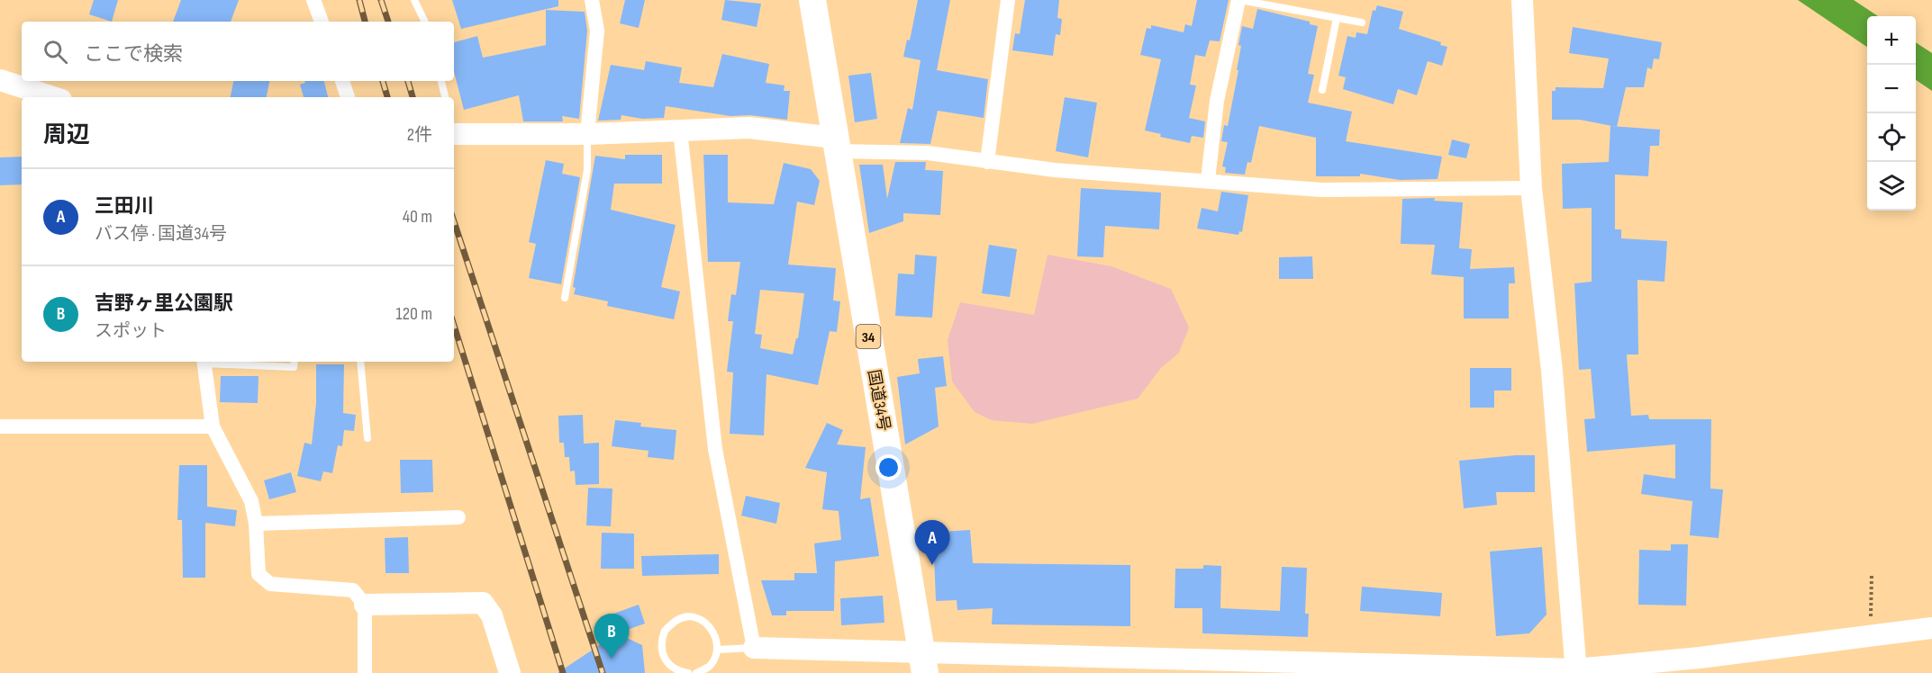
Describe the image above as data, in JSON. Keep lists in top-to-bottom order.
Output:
{
  "streets": {
    "highway": ["34", "国道34号"]
  },
  "page": {
    "map_buttons": ["+", "−"],
    "search": "ここで検索",
    "heading": ["周辺", "2件"],
    "list": [
      {
        "mark": "A",
        "name": "三田川",
        "note": "バス停 · 国道34号",
        "value": "40 m"
      },
      {
        "mark": "B",
        "name": "吉野ヶ里公園駅",
        "note": "スポット",
        "value": "120 m"
      }
    ],
    "pins": ["A", "B"]
  }
}
